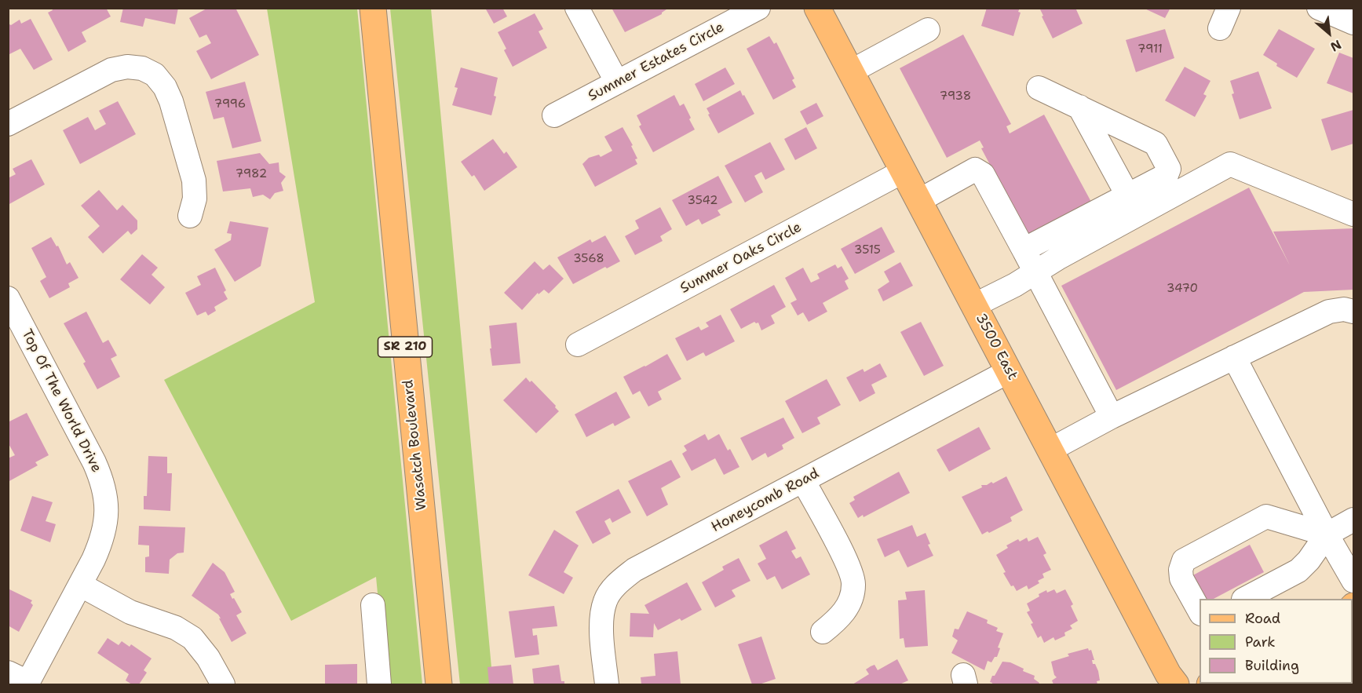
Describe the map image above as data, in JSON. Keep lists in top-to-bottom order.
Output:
{
  "streets": {
    "main road": ["SR 210", "3500 East", "Wasatch Boulevard"],
    "street": [
      "Summer Estates Circle",
      "Summer Oaks Circle",
      "Top Of The World Drive",
      "Honeycomb Road"
    ]
  },
  "crossings": [
    ["Summer Oaks Circle", "3500 East"],
    ["3500 East", "Honeycomb Road"]
  ],
  "house_numbers": [
    "7911",
    "7938",
    "7996",
    "7982",
    "3542",
    "3515",
    "3568",
    "3470"
  ],
  "legend": ["Road", "Park", "Building"],
  "north": "bottom right"
}
